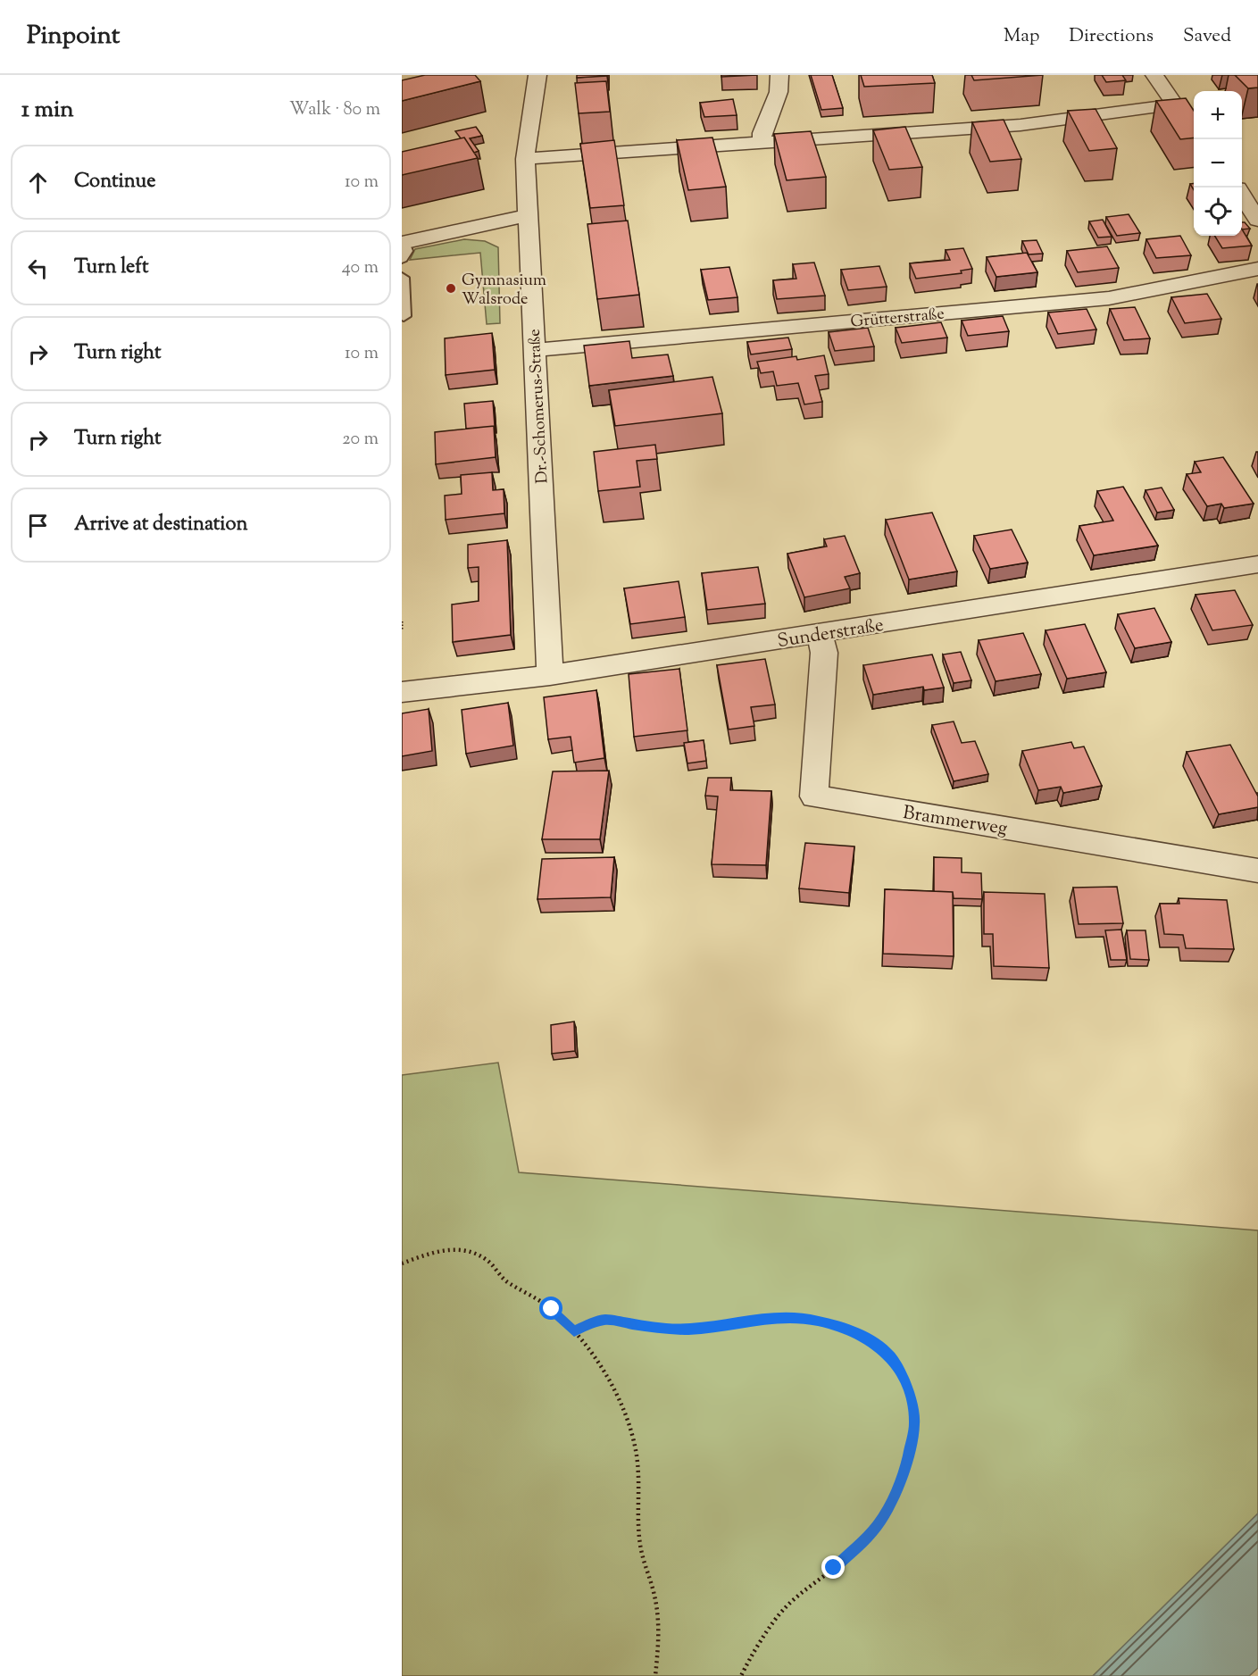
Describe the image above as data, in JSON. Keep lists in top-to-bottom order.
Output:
{
  "streets": {
    "street": [
      "Grütterstraße",
      "Dr.-Schomerus-Straße",
      "Sunderstraße",
      "Brammerweg"
    ]
  },
  "crossings": [
    ["Grütterstraße", "Dr.-Schomerus-Straße"],
    ["Dr.-Schomerus-Straße", "Sunderstraße"],
    ["Sunderstraße", "Brammerweg"]
  ],
  "places": ["Gymnasium Walsrode"],
  "page": {
    "header": "Pinpoint",
    "nav": ["Map", "Directions", "Saved"],
    "heading": ["1 min", "Walk · 80 m"],
    "map_buttons": ["+", "−"],
    "list": [
      ["Continue", "10 m"],
      ["Turn left", "40 m"],
      ["Turn right", "10 m"],
      ["Turn right", "20 m"],
      "Arrive at destination"
    ]
  }
}
